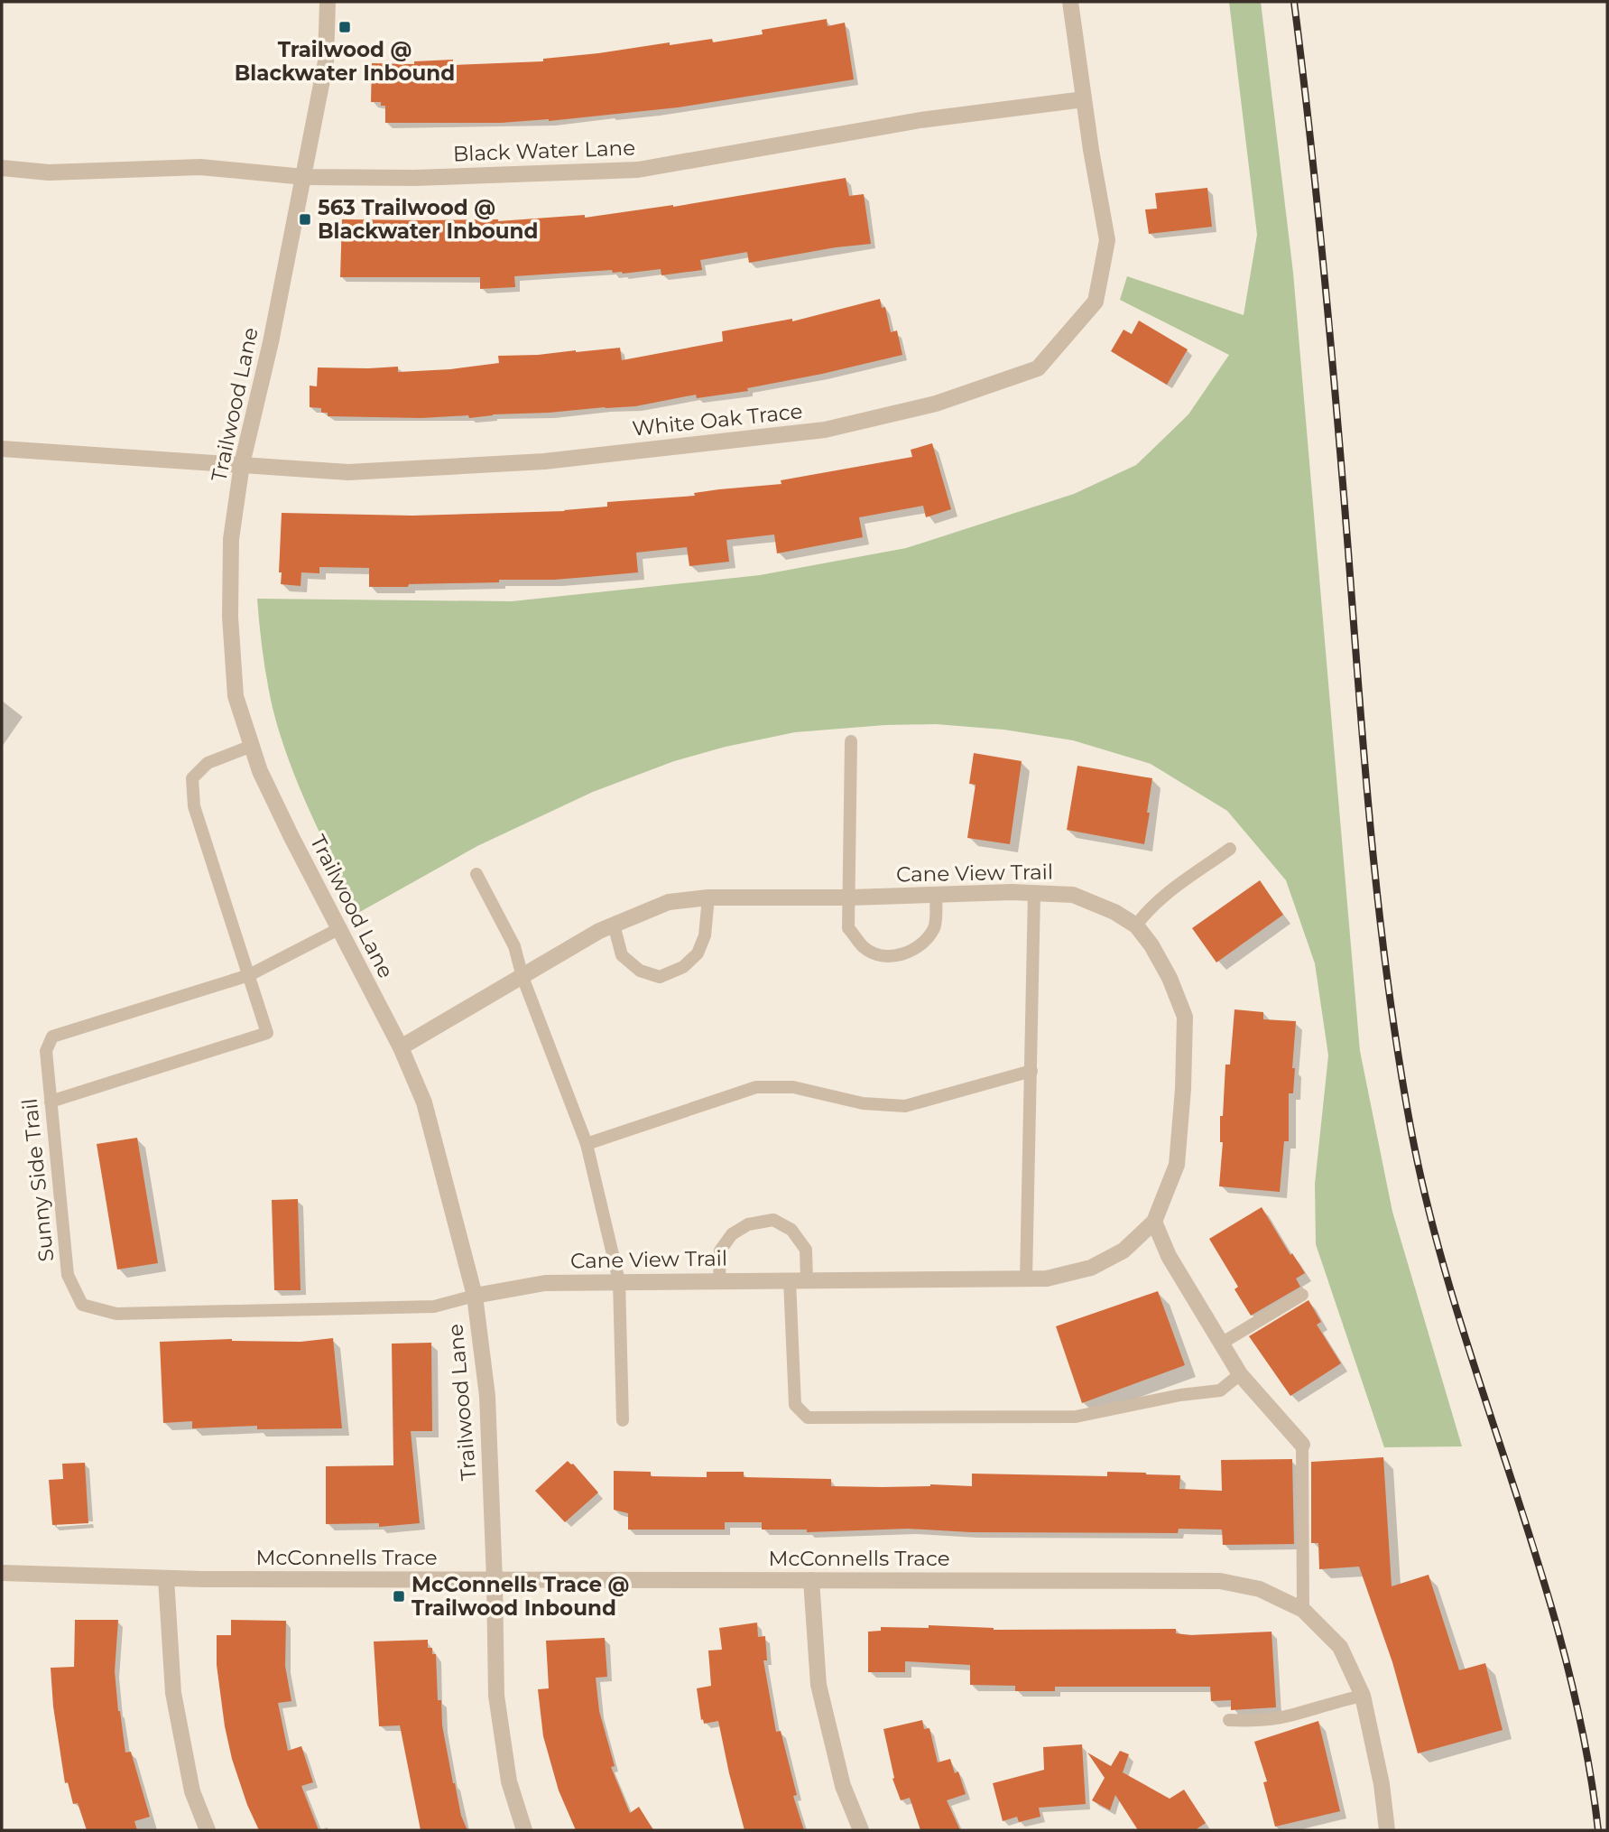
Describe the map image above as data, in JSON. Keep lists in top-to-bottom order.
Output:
{
  "streets": {
    "street": [
      "Black Water Lane",
      "Trailwood Lane",
      "White Oak Trace",
      "Cane View Trail",
      "McConnells Trace"
    ],
    "lane": ["Sunny Side Trail"]
  },
  "crossings": [
    ["Black Water Lane", "Trailwood Lane"],
    ["Black Water Lane", "White Oak Trace"],
    ["Trailwood Lane", "White Oak Trace"],
    ["Trailwood Lane", "Cane View Trail"],
    ["Trailwood Lane", "Sunny Side Trail"],
    ["Trailwood Lane", "McConnells Trace"],
    ["Cane View Trail", "Sunny Side Trail"]
  ],
  "places": {
    "transit": ["Trailwood @ Blackwater Inbound", "563 Trailwood @ Blackwater Inbound", "McConnells Trace @ Trailwood Inbound"]
  }
}
